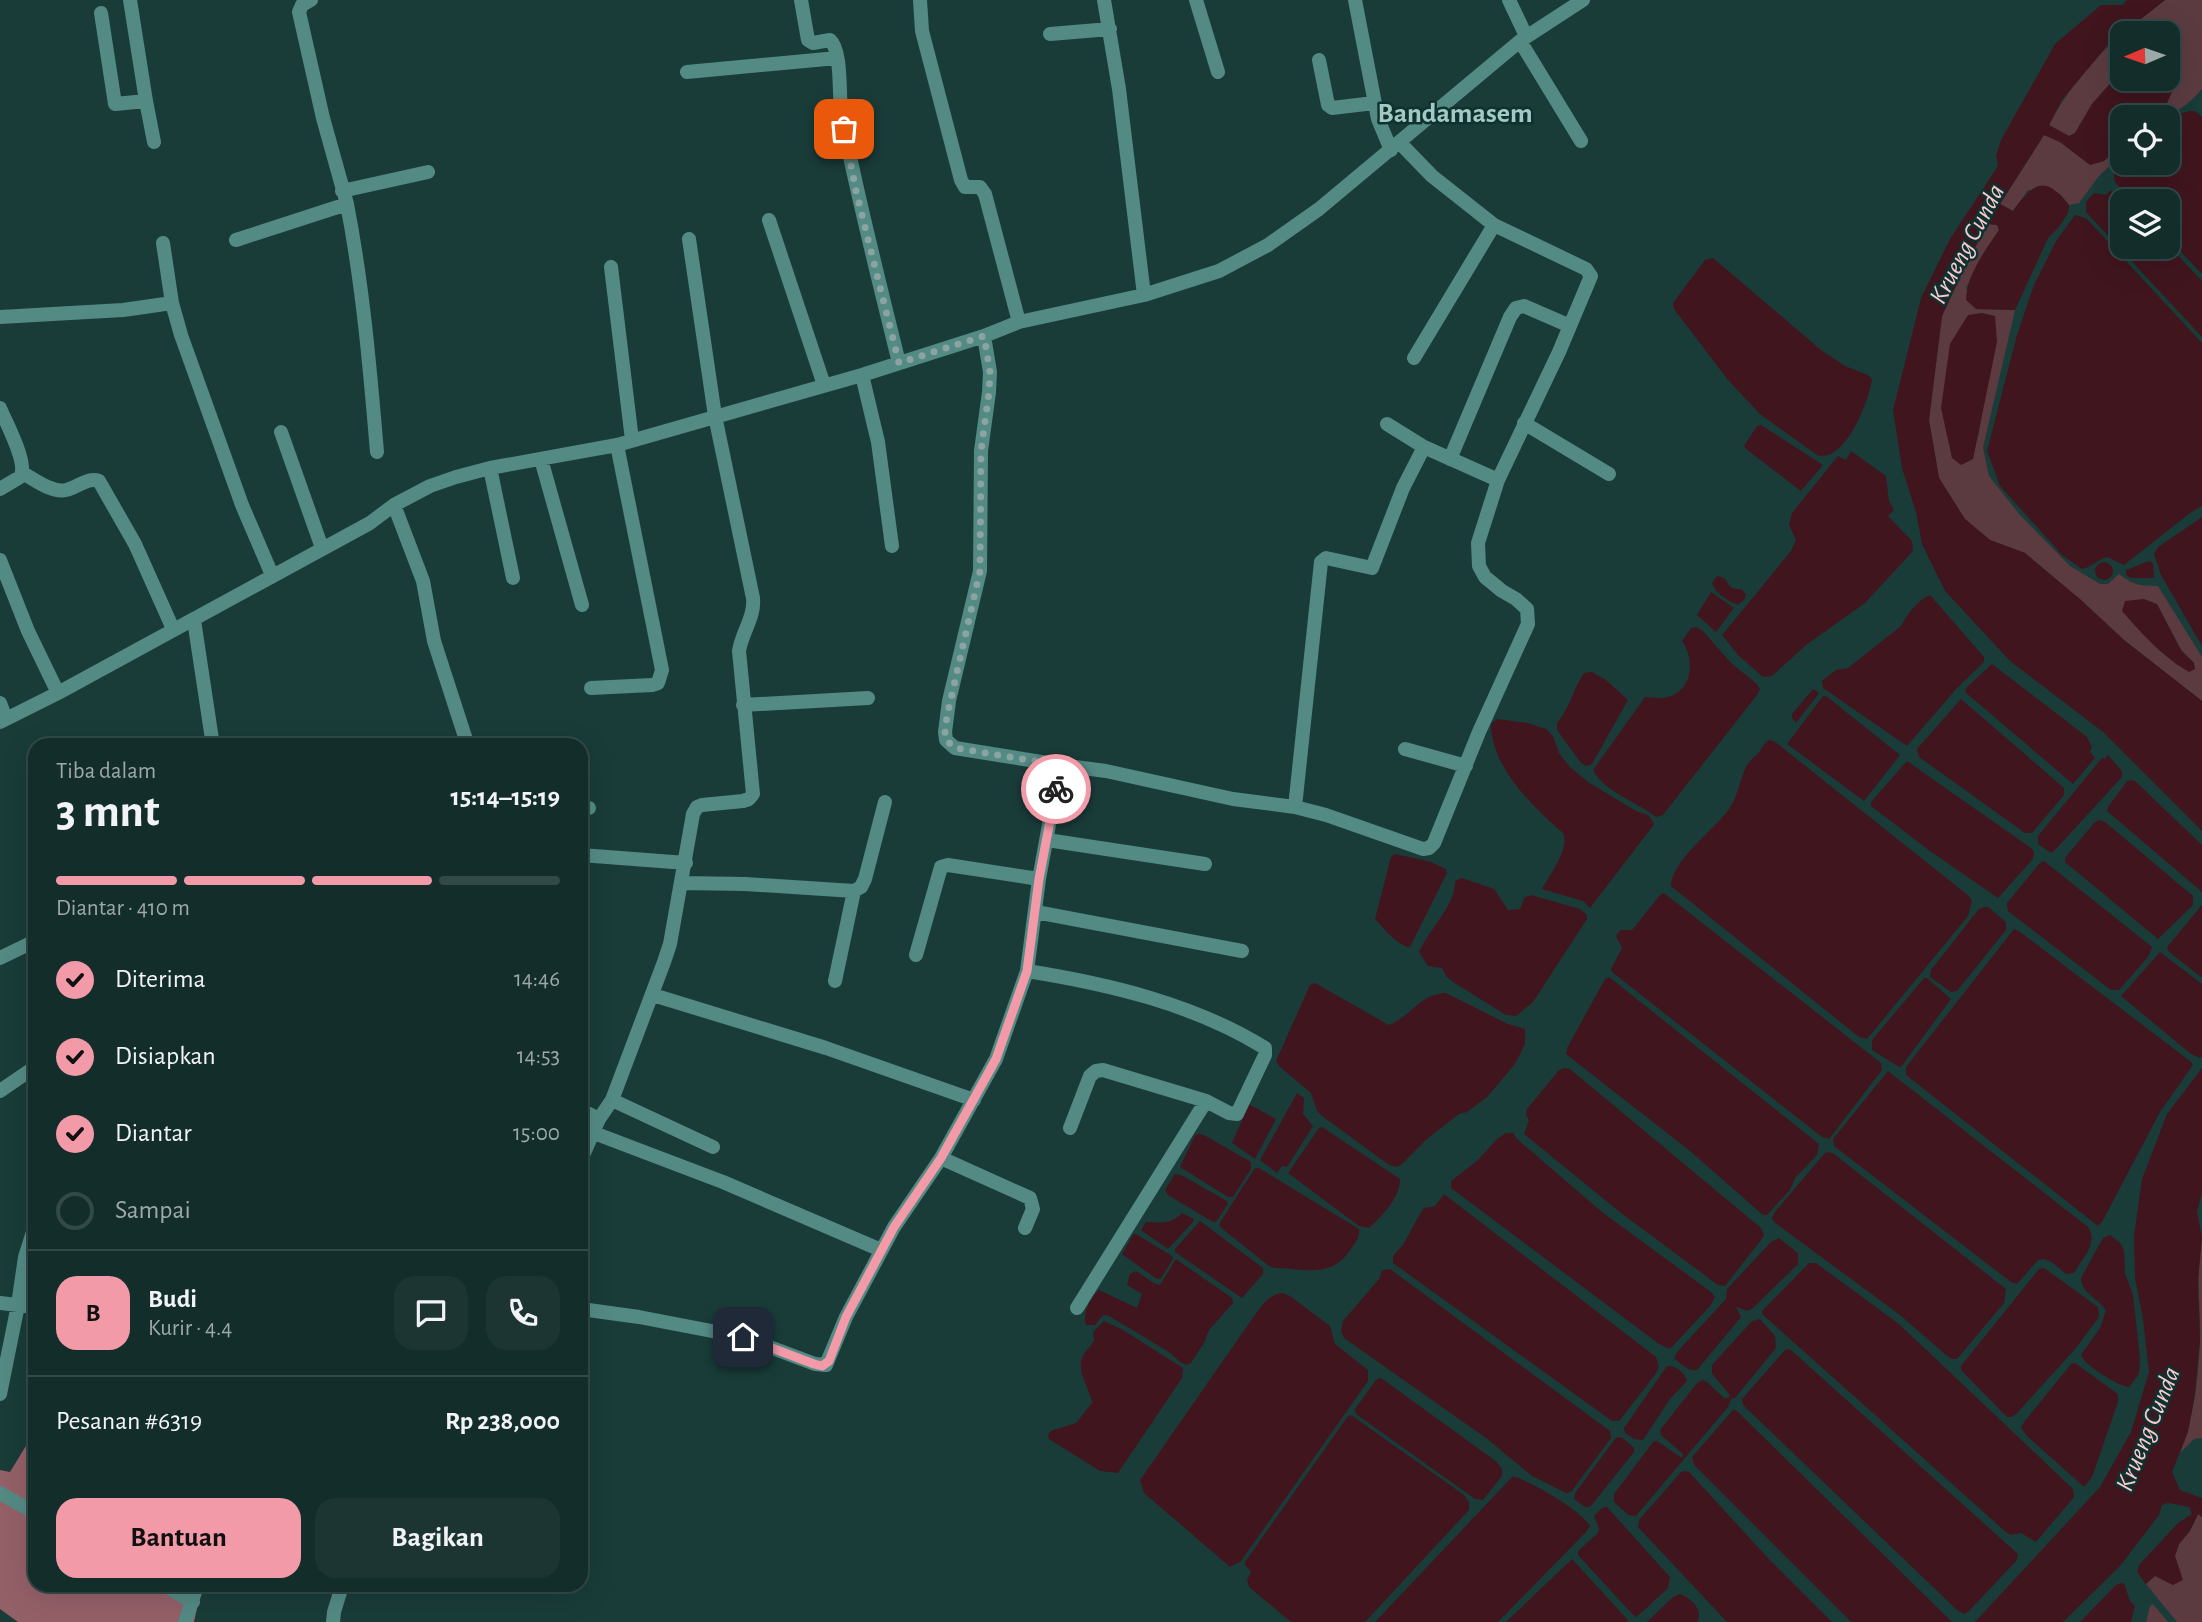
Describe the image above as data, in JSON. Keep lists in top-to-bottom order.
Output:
{
  "districts": ["Bandamasem"],
  "water": ["Krueng Cunda"],
  "north": "left",
  "page": {
    "heading": ["3 mnt", "Tiba dalam", "15:14–15:19"],
    "panel": [
      "Budi",
      "Kurir · 4.4",
      "Pesanan #6319",
      "Rp 238,000"
    ],
    "bar": "Diantar · 410 m",
    "list": [
      ["Diterima", "14:46"],
      ["Disiapkan", "14:53"],
      ["Diantar", "15:00"],
      "Sampai"
    ],
    "round": "B",
    "buttons": ["Bantuan", "Bagikan"]
  }
}
